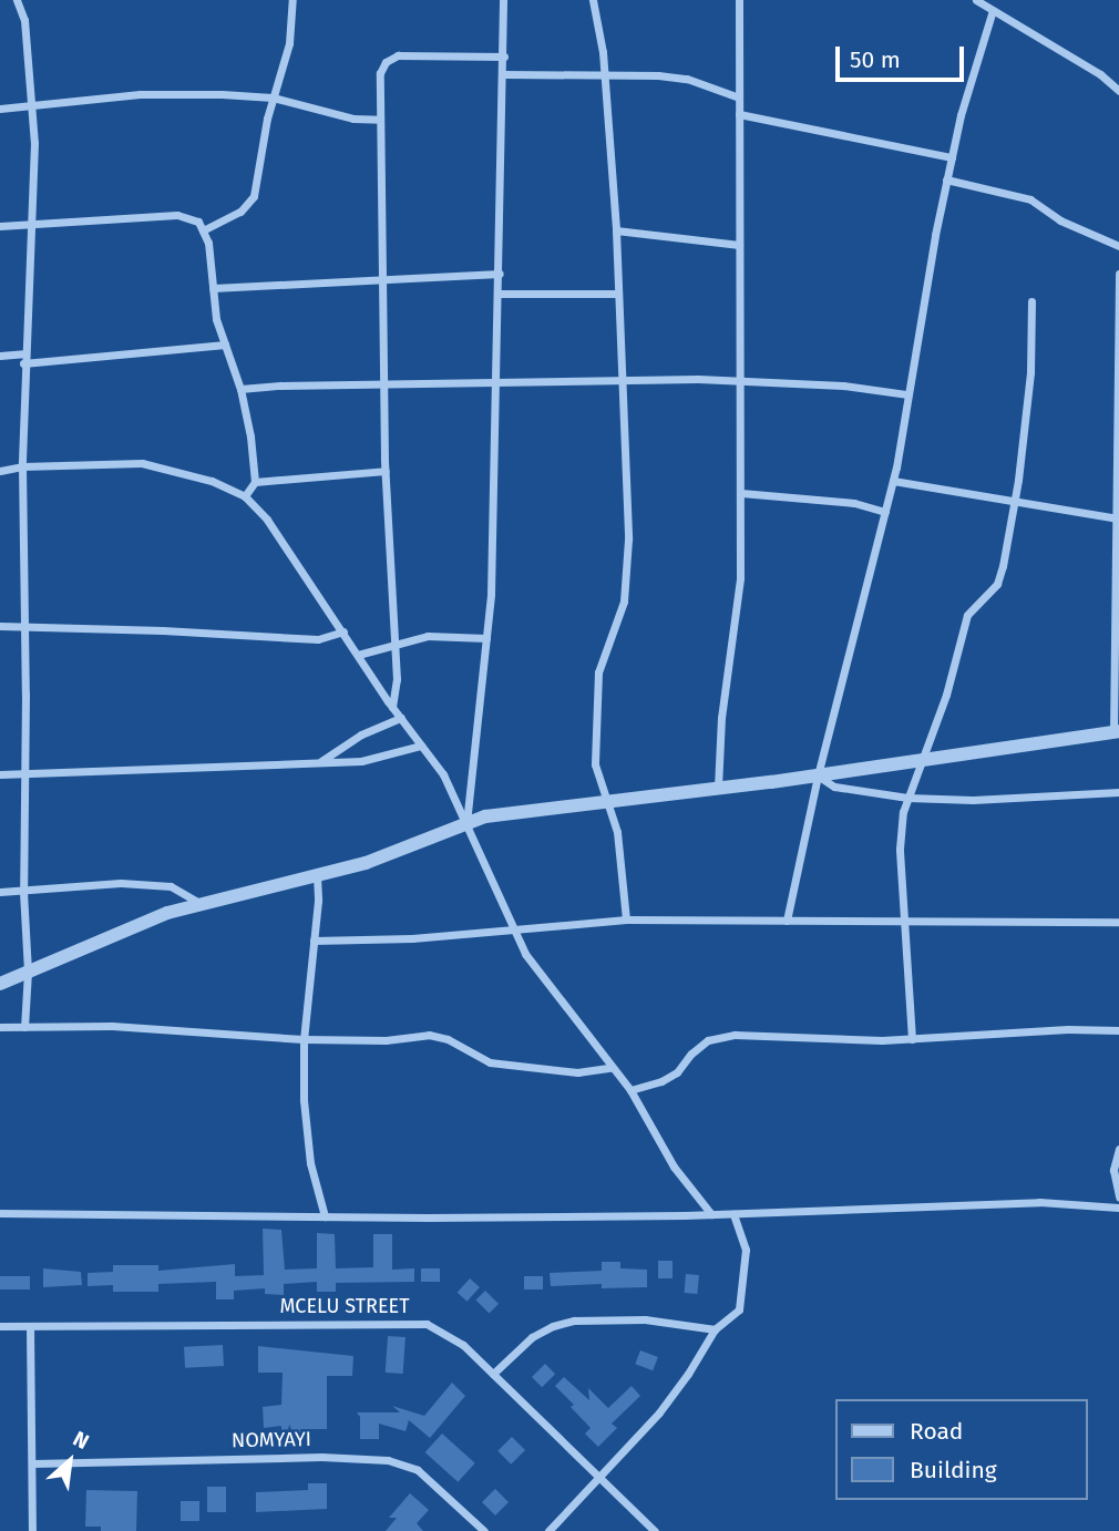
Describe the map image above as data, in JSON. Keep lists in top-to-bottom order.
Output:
{
  "streets": {
    "street": ["MCELU STREET", "NOMYAYI"]
  },
  "legend": ["Road", "Building"],
  "scale_bar": "50 m",
  "north": "top right"
}
